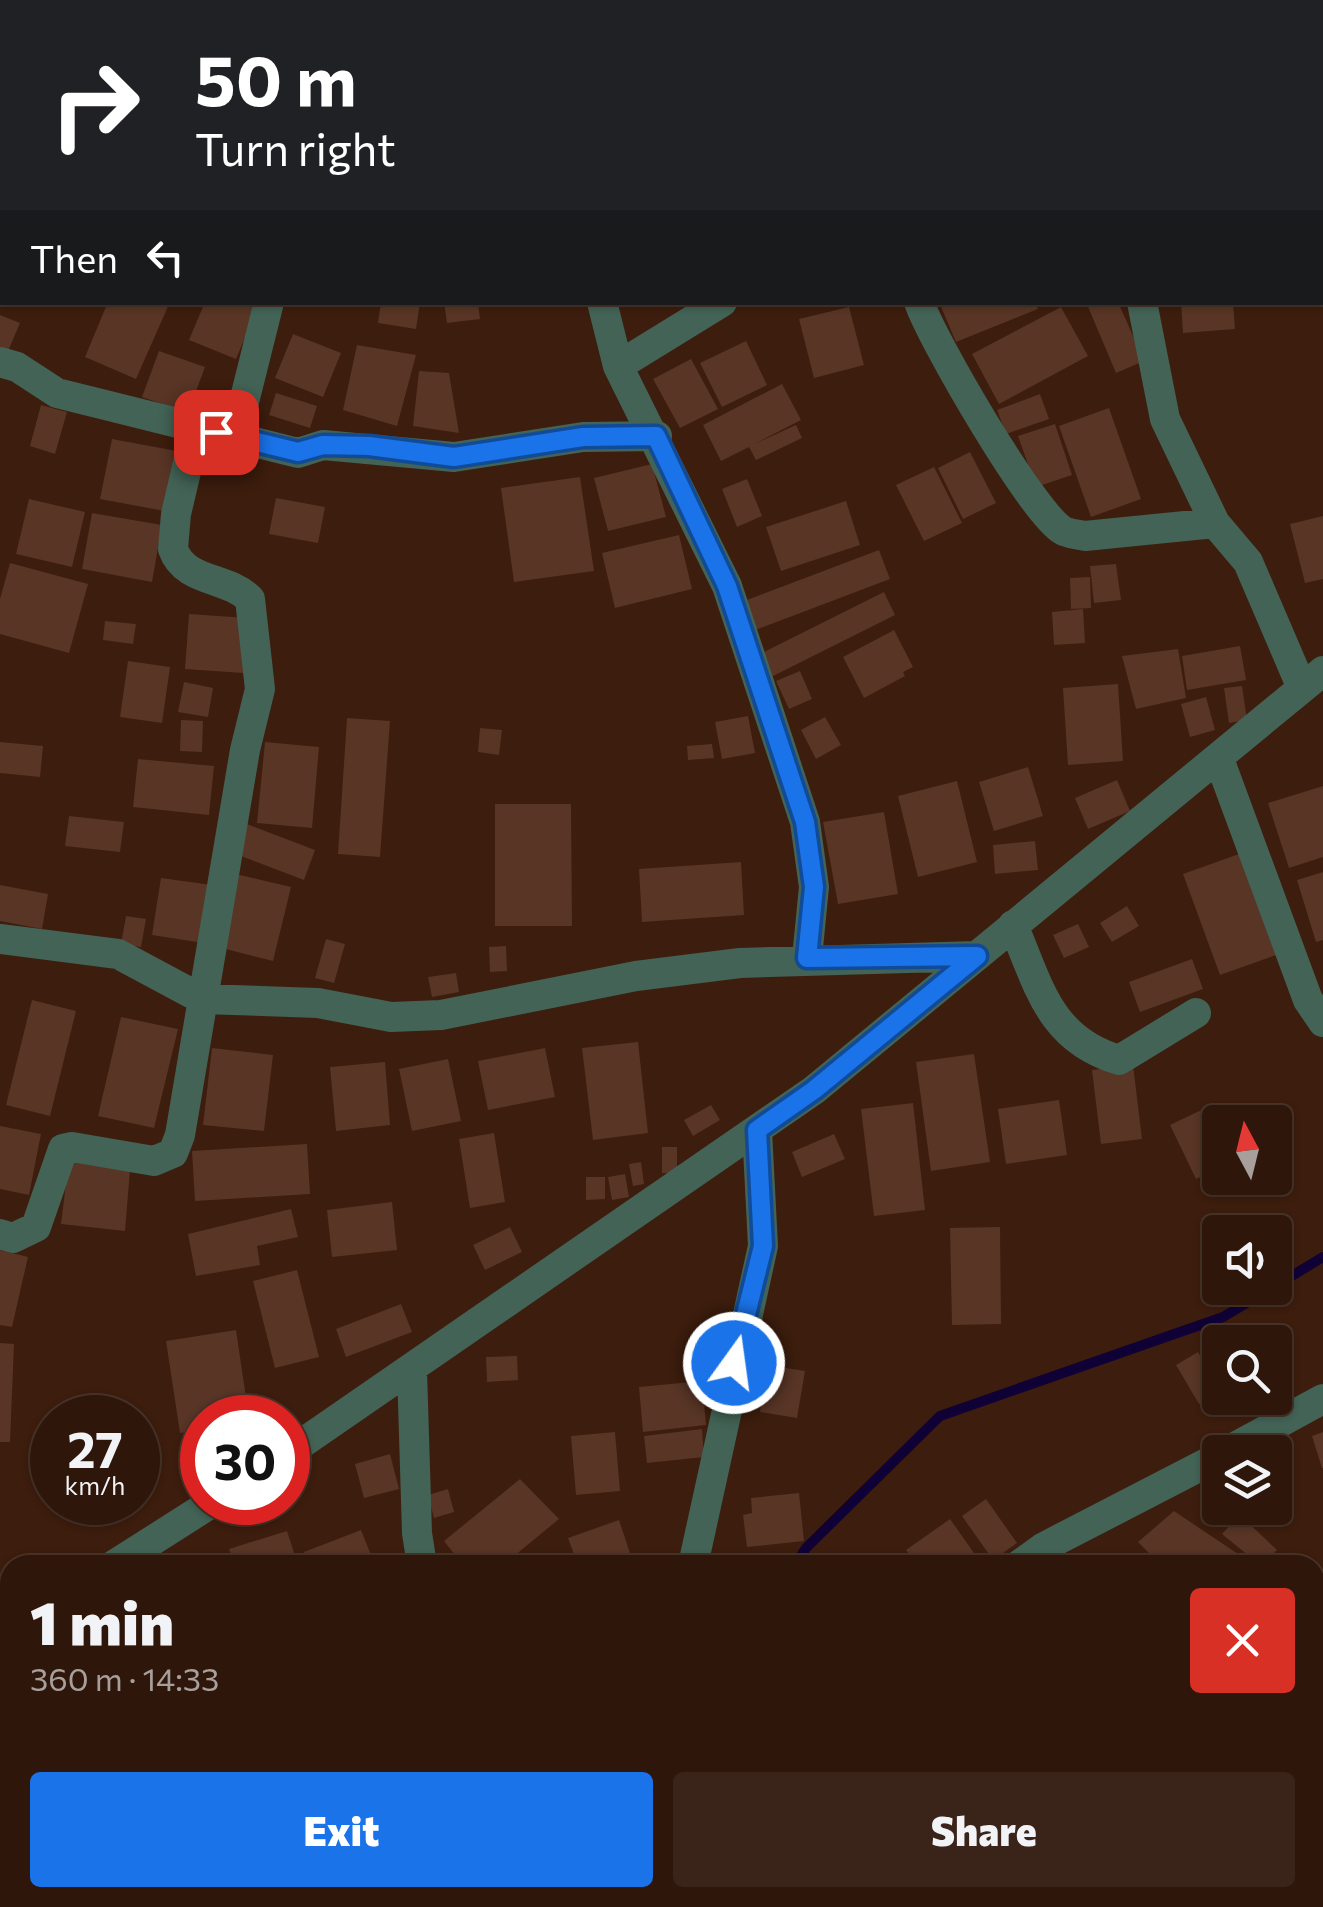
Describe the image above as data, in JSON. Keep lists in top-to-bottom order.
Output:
{
  "north": "top",
  "page": {
    "turn": ["50 m", "Turn right"],
    "then": "Then",
    "speed": "27 km/h",
    "limit": "30",
    "heading": ["1 min", "360 m · 14:33"],
    "buttons": ["Exit", "Share"]
  }
}
